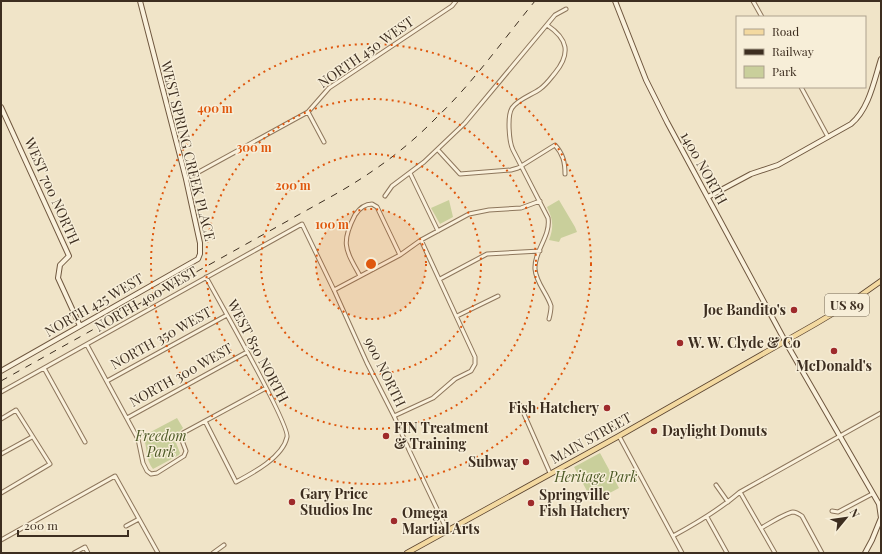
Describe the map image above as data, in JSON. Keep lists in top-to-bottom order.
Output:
{
  "streets": {
    "main road": ["US 89", "MAIN STREET"],
    "street": [
      "NORTH 450 WEST",
      "WEST SPRING CREEK PLACE",
      "1400 NORTH",
      "WEST 700 NORTH",
      "NORTH 400 WEST",
      "NORTH 425 WEST",
      "NORTH 350 WEST",
      "WEST 850 NORTH",
      "900 NORTH",
      "NORTH 300 WEST"
    ]
  },
  "crossings": [
    ["NORTH 450 WEST", "WEST SPRING CREEK PLACE"],
    ["WEST SPRING CREEK PLACE", "NORTH 425 WEST"],
    ["1400 NORTH", "US 89"],
    ["1400 NORTH", "MAIN STREET"],
    ["WEST 700 NORTH", "NORTH 425 WEST"],
    ["NORTH 400 WEST", "WEST 850 NORTH"],
    ["NORTH 400 WEST", "900 NORTH"],
    ["US 89", "MAIN STREET"],
    ["NORTH 350 WEST", "WEST 850 NORTH"],
    ["WEST 850 NORTH", "NORTH 300 WEST"],
    ["900 NORTH", "MAIN STREET"]
  ],
  "parks": ["Freedom Park", "Heritage Park"],
  "places": [
    "Joe Bandito's",
    "W. W. Clyde & Co",
    "McDonald's",
    "Fish Hatchery",
    "Daylight Donuts",
    "FIN Treatment & Training",
    "Subway",
    "Gary Price Studios Inc",
    "Springville Fish Hatchery",
    "Omega Martial Arts"
  ],
  "legend": ["Road", "Railway", "Park"],
  "scale_bar": "200 m",
  "north": "top right",
  "rings": [
    "400 m",
    "300 m",
    "200 m",
    "100 m"
  ]
}
